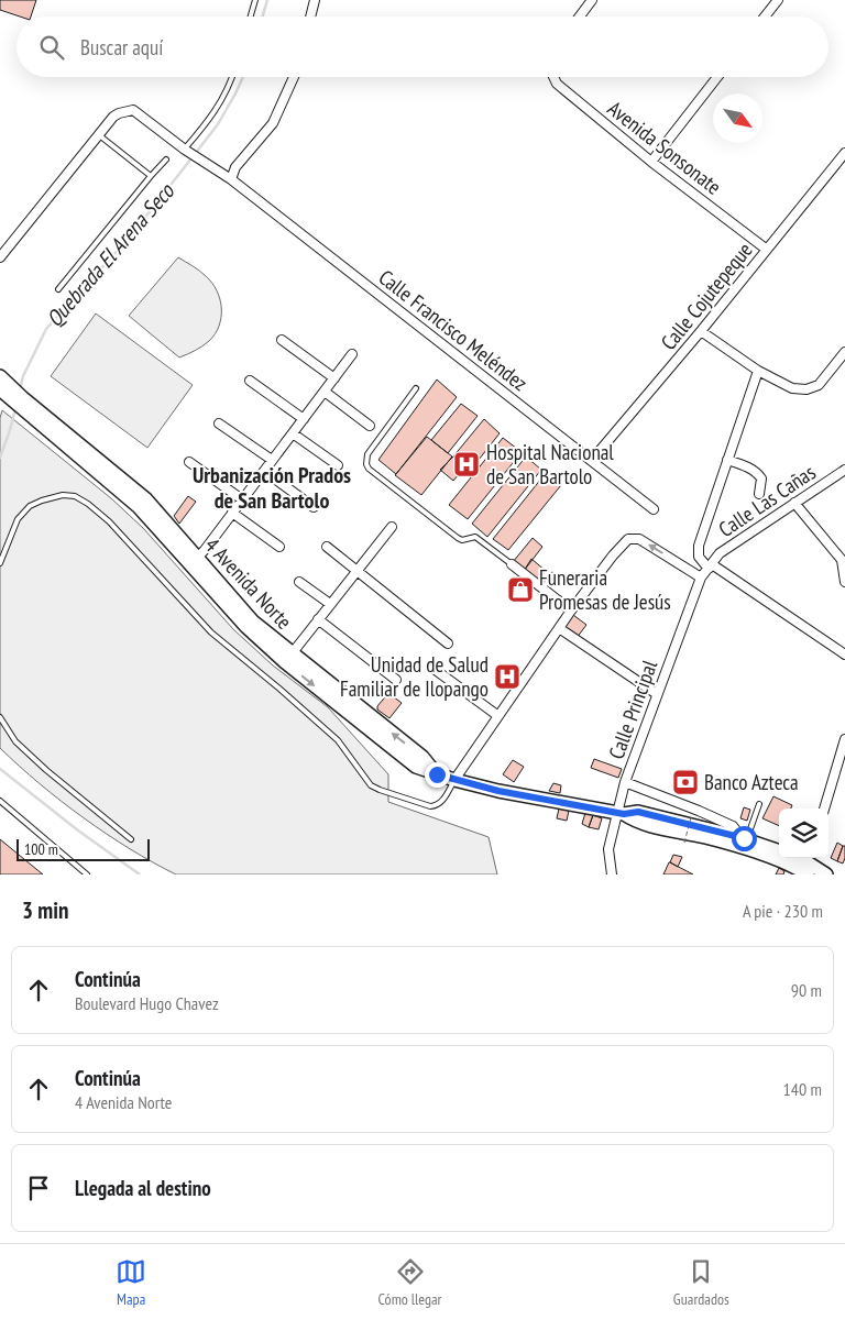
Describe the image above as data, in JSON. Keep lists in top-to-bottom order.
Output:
{
  "streets": {
    "main road": ["4 Avenida Norte"],
    "street": [
      "Avenida Sonsonate",
      "Calle Cojutepeque",
      "Calle Francisco Meléndez",
      "Calle Las Cañas",
      "Calle Principal"
    ]
  },
  "crossings": [
    ["Avenida Sonsonate", "Calle Cojutepeque"],
    ["Calle Cojutepeque", "Calle Francisco Meléndez"],
    ["Calle Las Cañas", "Calle Principal"],
    ["4 Avenida Norte", "Calle Principal"]
  ],
  "districts": ["Urbanización Prados de San Bartolo"],
  "water": ["Quebrada El Arena Seco"],
  "places": {
    "hospital": ["Hospital Nacional de San Bartolo", "Unidad de Salud Familiar de Ilopango"],
    "shop": ["Funeraria Promesas de Jesús"],
    "bank": ["Banco Azteca"]
  },
  "scale_bar": "100 m",
  "north": "bottom right",
  "page": {
    "search": "Buscar aquí",
    "scale": "100 m",
    "heading": ["3 min", "A pie · 230 m"],
    "list": [
      ["Continúa", "Boulevard Hugo Chavez", "90 m"],
      ["Continúa", "4 Avenida Norte", "140 m"],
      "Llegada al destino"
    ],
    "nav": ["Mapa", "Cómo llegar", "Guardados"]
  }
}
